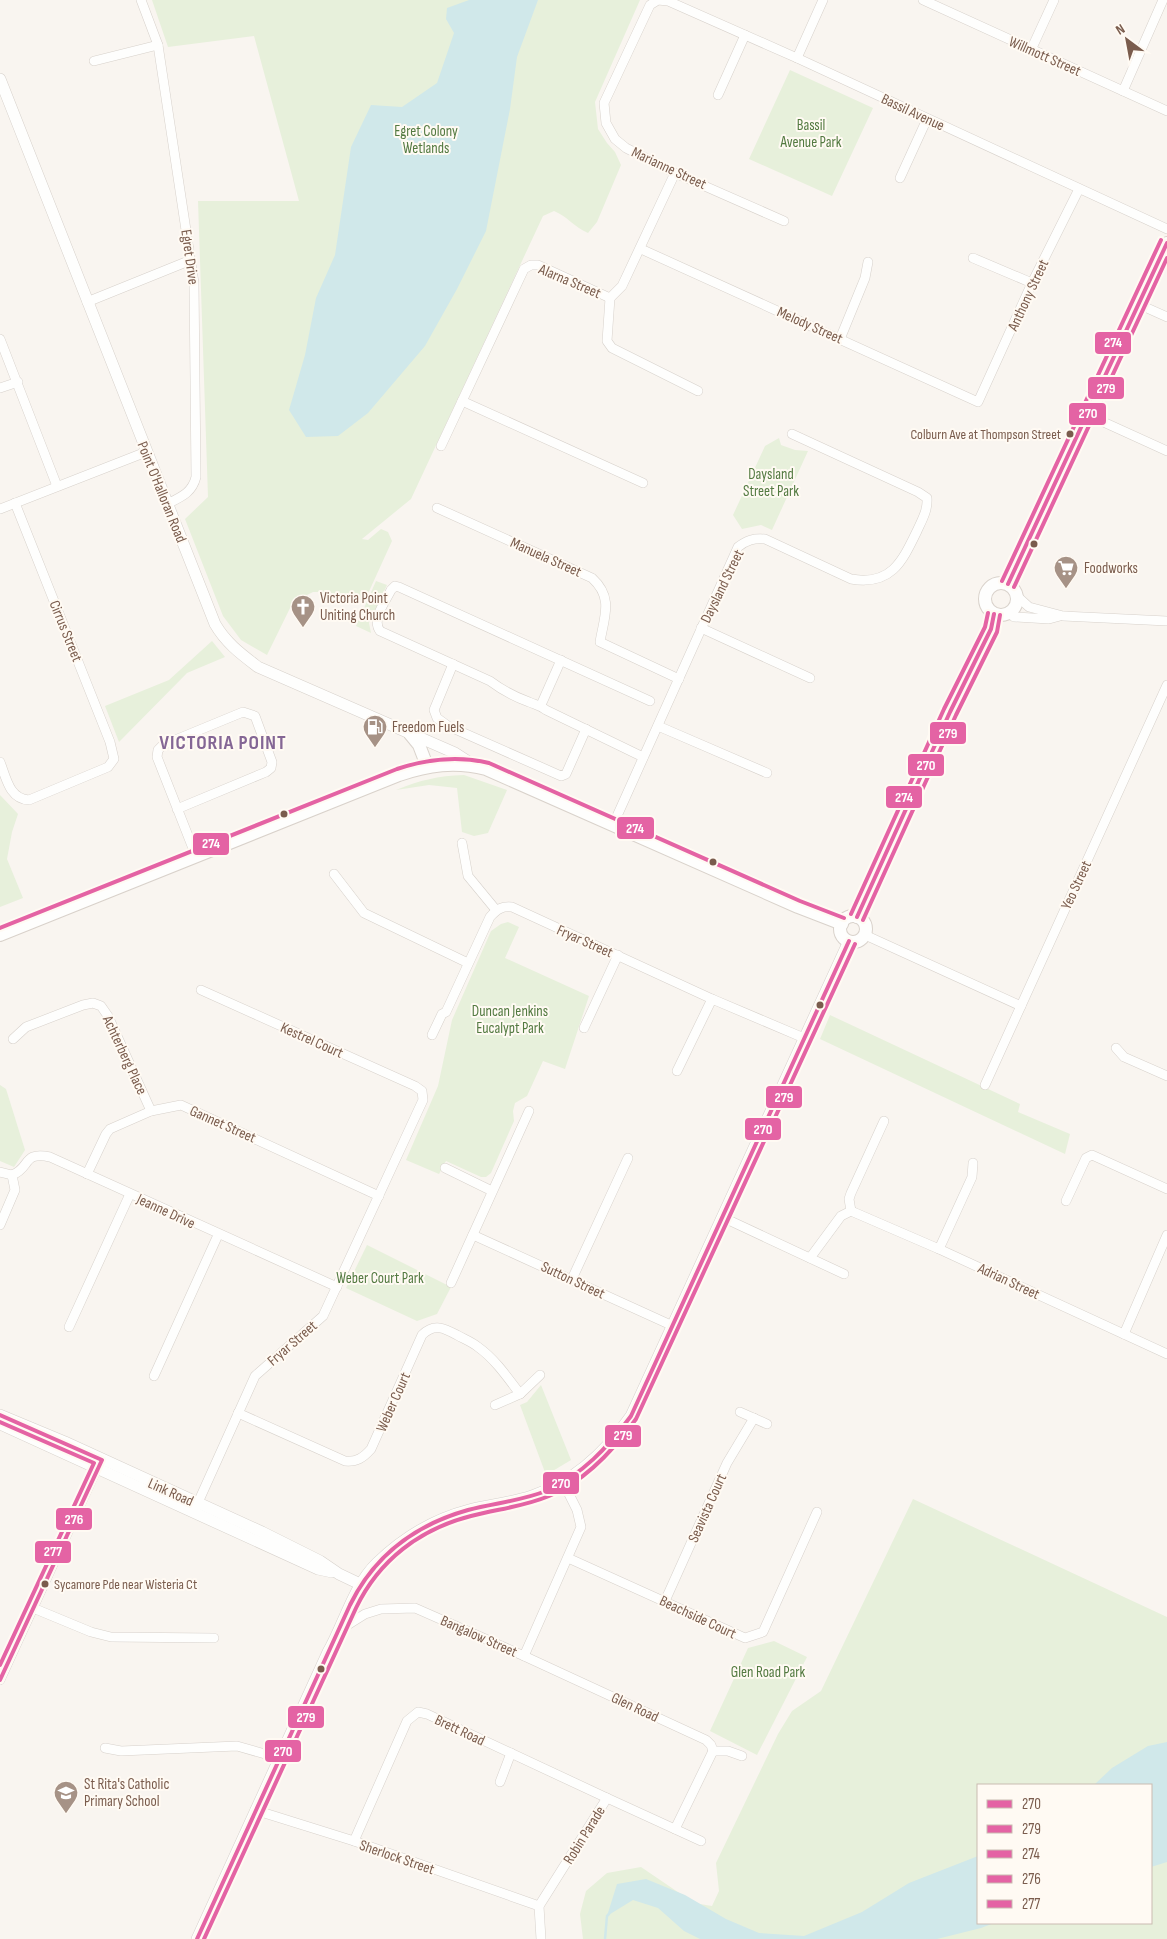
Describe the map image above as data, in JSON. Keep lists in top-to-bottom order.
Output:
{
  "streets": {
    "street": [
      "Willmott Street",
      "Bassil Avenue",
      "Marianne Street",
      "Egret Drive",
      "Alarna Street",
      "Anthony Street",
      "Melody Street",
      "Point O'Halloran Road",
      "Manuela Street",
      "Daysland Street",
      "Cirrus Street",
      "Yeo Street",
      "Fryar Street",
      "Kestrel Court",
      "Achterberg Place",
      "Gannet Street",
      "Jeanne Drive",
      "Sutton Street",
      "Adrian Street",
      "Weber Court",
      "Link Road",
      "Seavista Court",
      "Beachside Court",
      "Bangalow Street",
      "Glen Road",
      "Brett Road",
      "Robin Parade",
      "Sherlock Street"
    ]
  },
  "crossings": [
    ["Bassil Avenue", "Marianne Street"],
    ["Bassil Avenue", "Anthony Street"],
    ["Marianne Street", "Alarna Street"],
    ["Egret Drive", "Point O'Halloran Road"],
    ["Alarna Street", "Melody Street"],
    ["Anthony Street", "Melody Street"],
    ["Manuela Street", "Daysland Street"],
    ["Fryar Street", "Kestrel Court"],
    ["Fryar Street", "Gannet Street"],
    ["Fryar Street", "Jeanne Drive"],
    ["Fryar Street", "Weber Court"],
    ["Fryar Street", "Link Road"],
    ["Achterberg Place", "Gannet Street"],
    ["Gannet Street", "Jeanne Drive"],
    ["Seavista Court", "Beachside Court"],
    ["Beachside Court", "Bangalow Street"],
    ["Bangalow Street", "Glen Road"],
    ["Brett Road", "Robin Parade"],
    ["Brett Road", "Sherlock Street"],
    ["Robin Parade", "Sherlock Street"]
  ],
  "districts": ["VICTORIA POINT"],
  "parks": [
    "Bassil Avenue Park",
    "Egret Colony Wetlands",
    "Daysland Street Park",
    "Duncan Jenkins Eucalypt Park",
    "Weber Court Park",
    "Glen Road Park"
  ],
  "places": {
    "other": ["Colburn Ave at Thompson Street", "Sycamore Pde near Wisteria Ct"],
    "supermarket": ["Foodworks"],
    "church": ["Victoria Point Uniting Church"],
    "fuel station": ["Freedom Fuels"],
    "school or university": ["St Rita's Catholic Primary School"]
  },
  "lines": [
    "transit line 274",
    "transit line 270",
    "transit line 279",
    "transit line 276",
    "transit line 277"
  ],
  "legend": [
    "270",
    "279",
    "274",
    "276",
    "277"
  ],
  "north": "top left"
}
